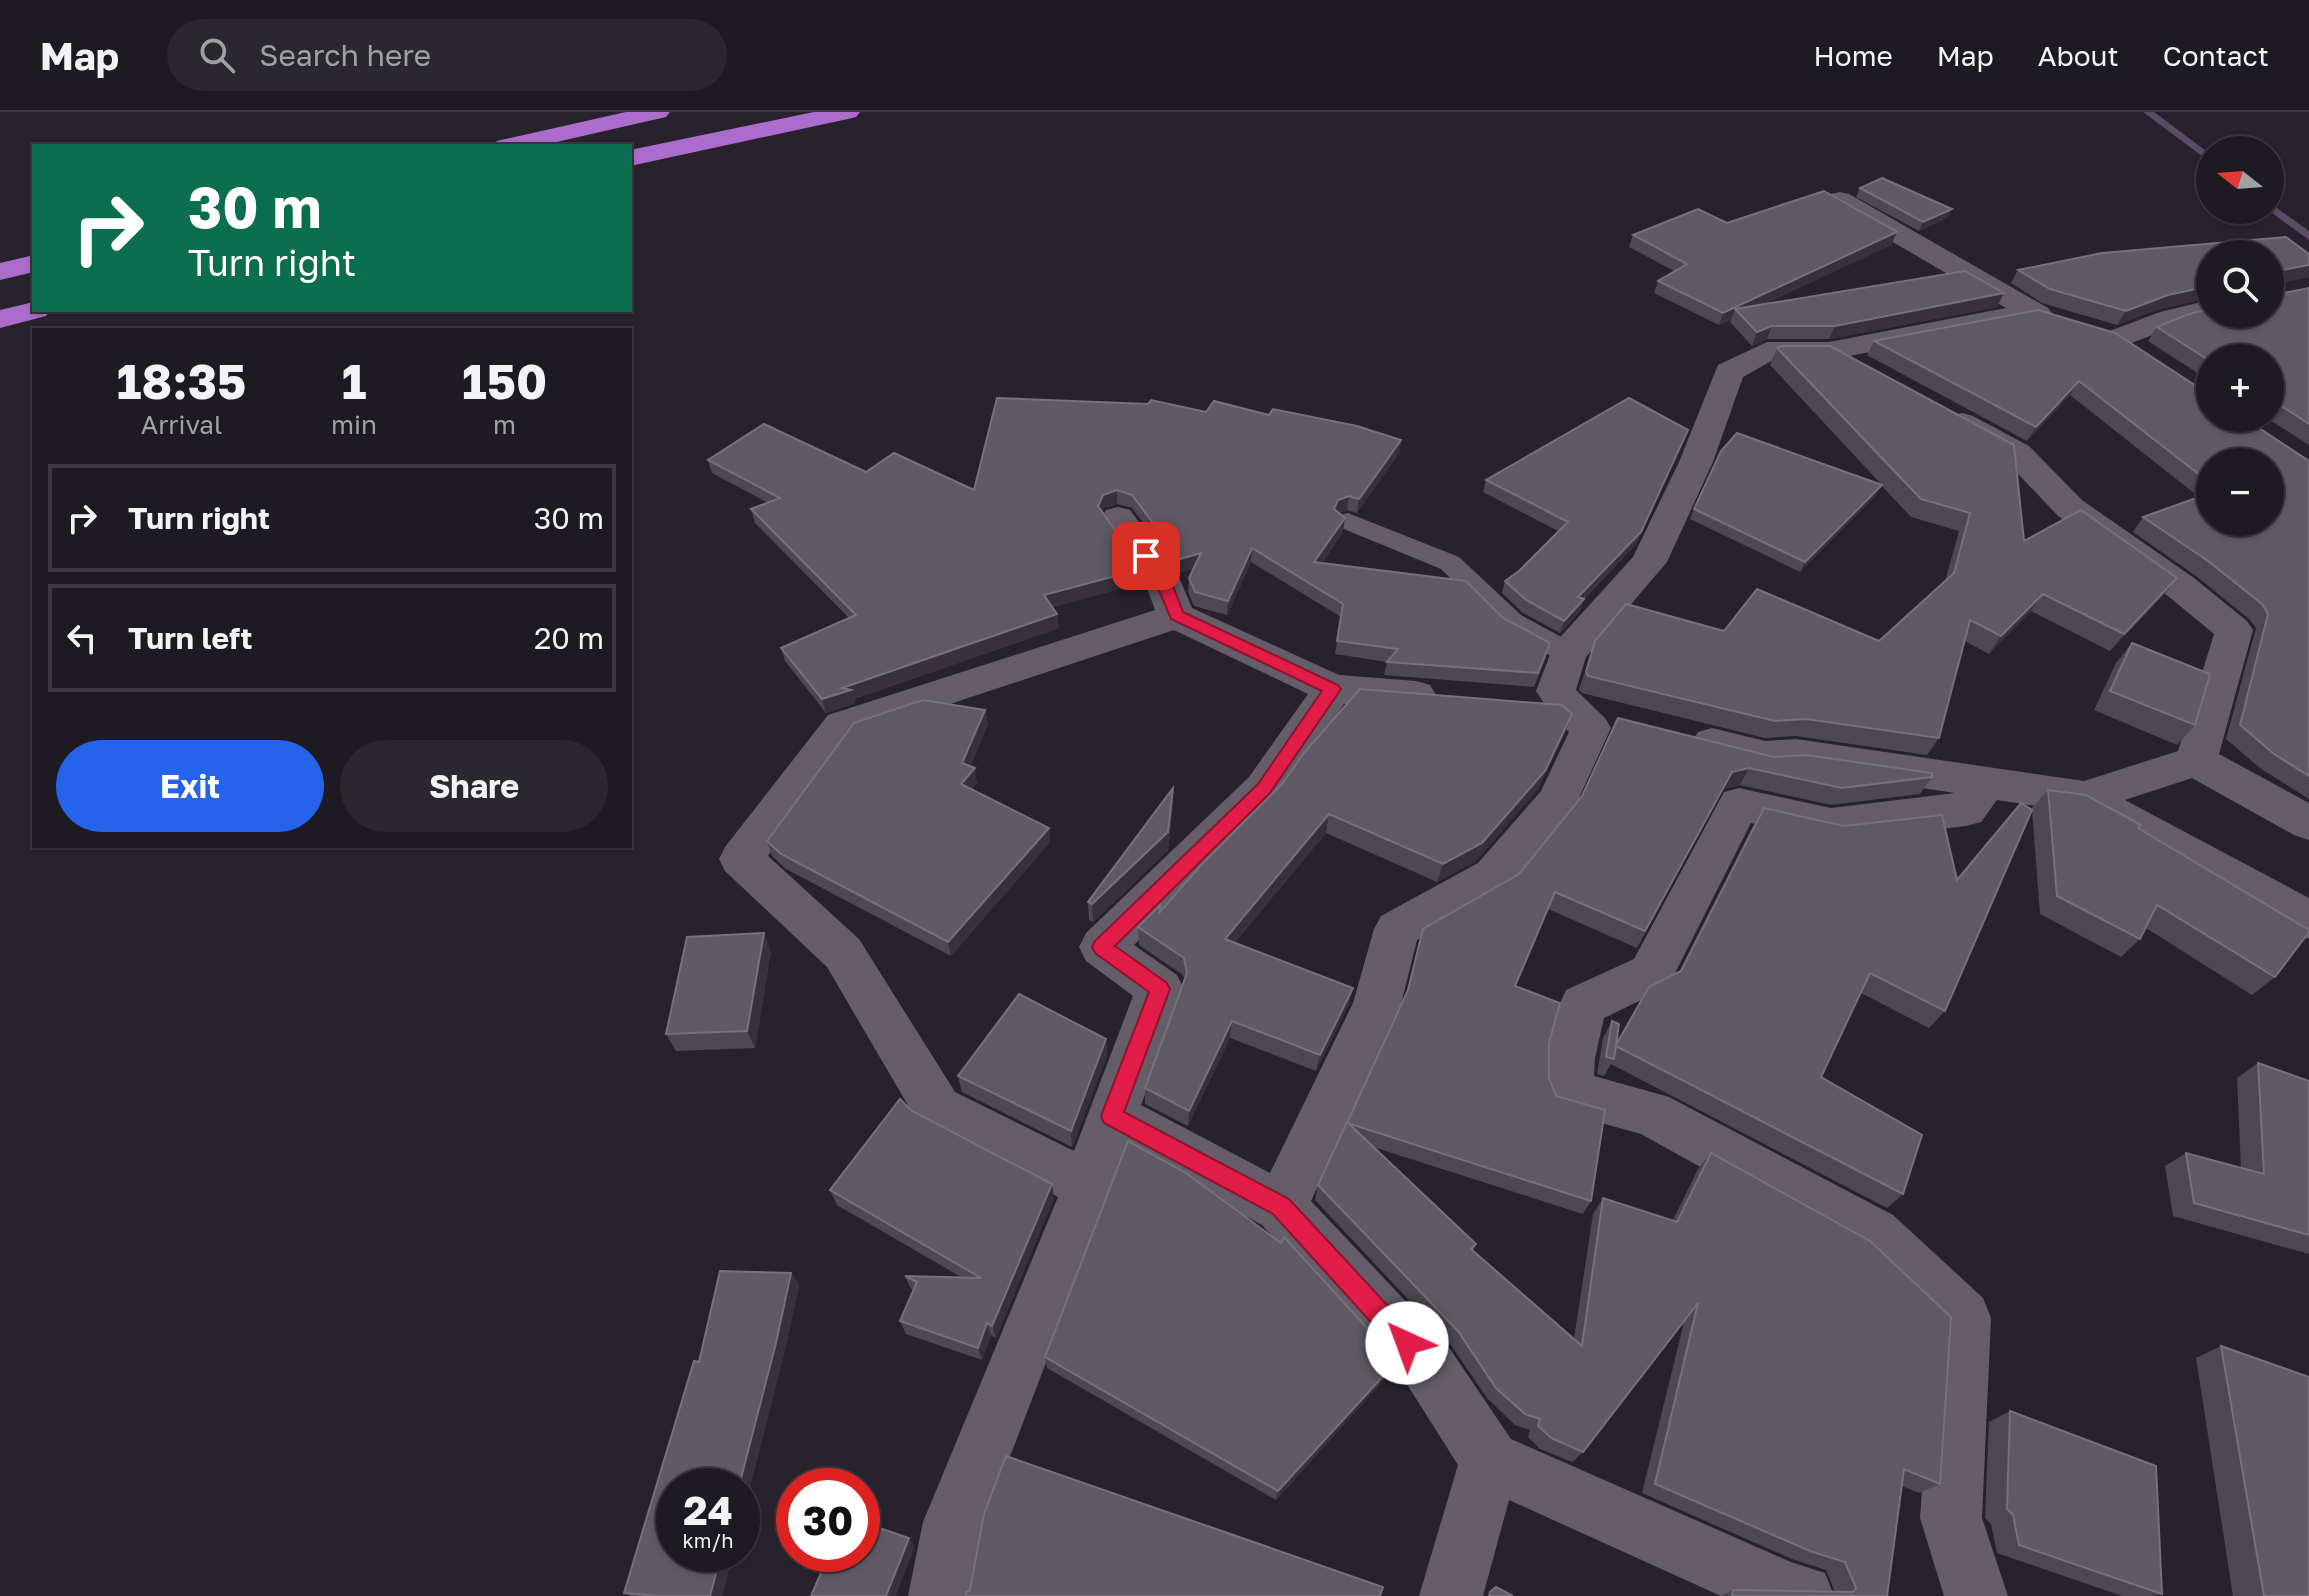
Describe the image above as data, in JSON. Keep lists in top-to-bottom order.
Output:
{
  "north": "left",
  "page": {
    "header": "Map",
    "search": "Search here",
    "nav": [
      "Home",
      "Map",
      "About",
      "Contact"
    ],
    "map_buttons": ["+", "−"],
    "turn": ["30 m", "Turn right"],
    "eta": [
      "18:35",
      "Arrival",
      "1",
      "min",
      "150",
      "m"
    ],
    "list": [
      {
        "name": "Turn right",
        "value": "30 m"
      },
      {
        "name": "Turn left",
        "value": "20 m"
      }
    ],
    "buttons": ["Exit", "Share"],
    "speed": "24 km/h",
    "limit": "30"
  }
}
